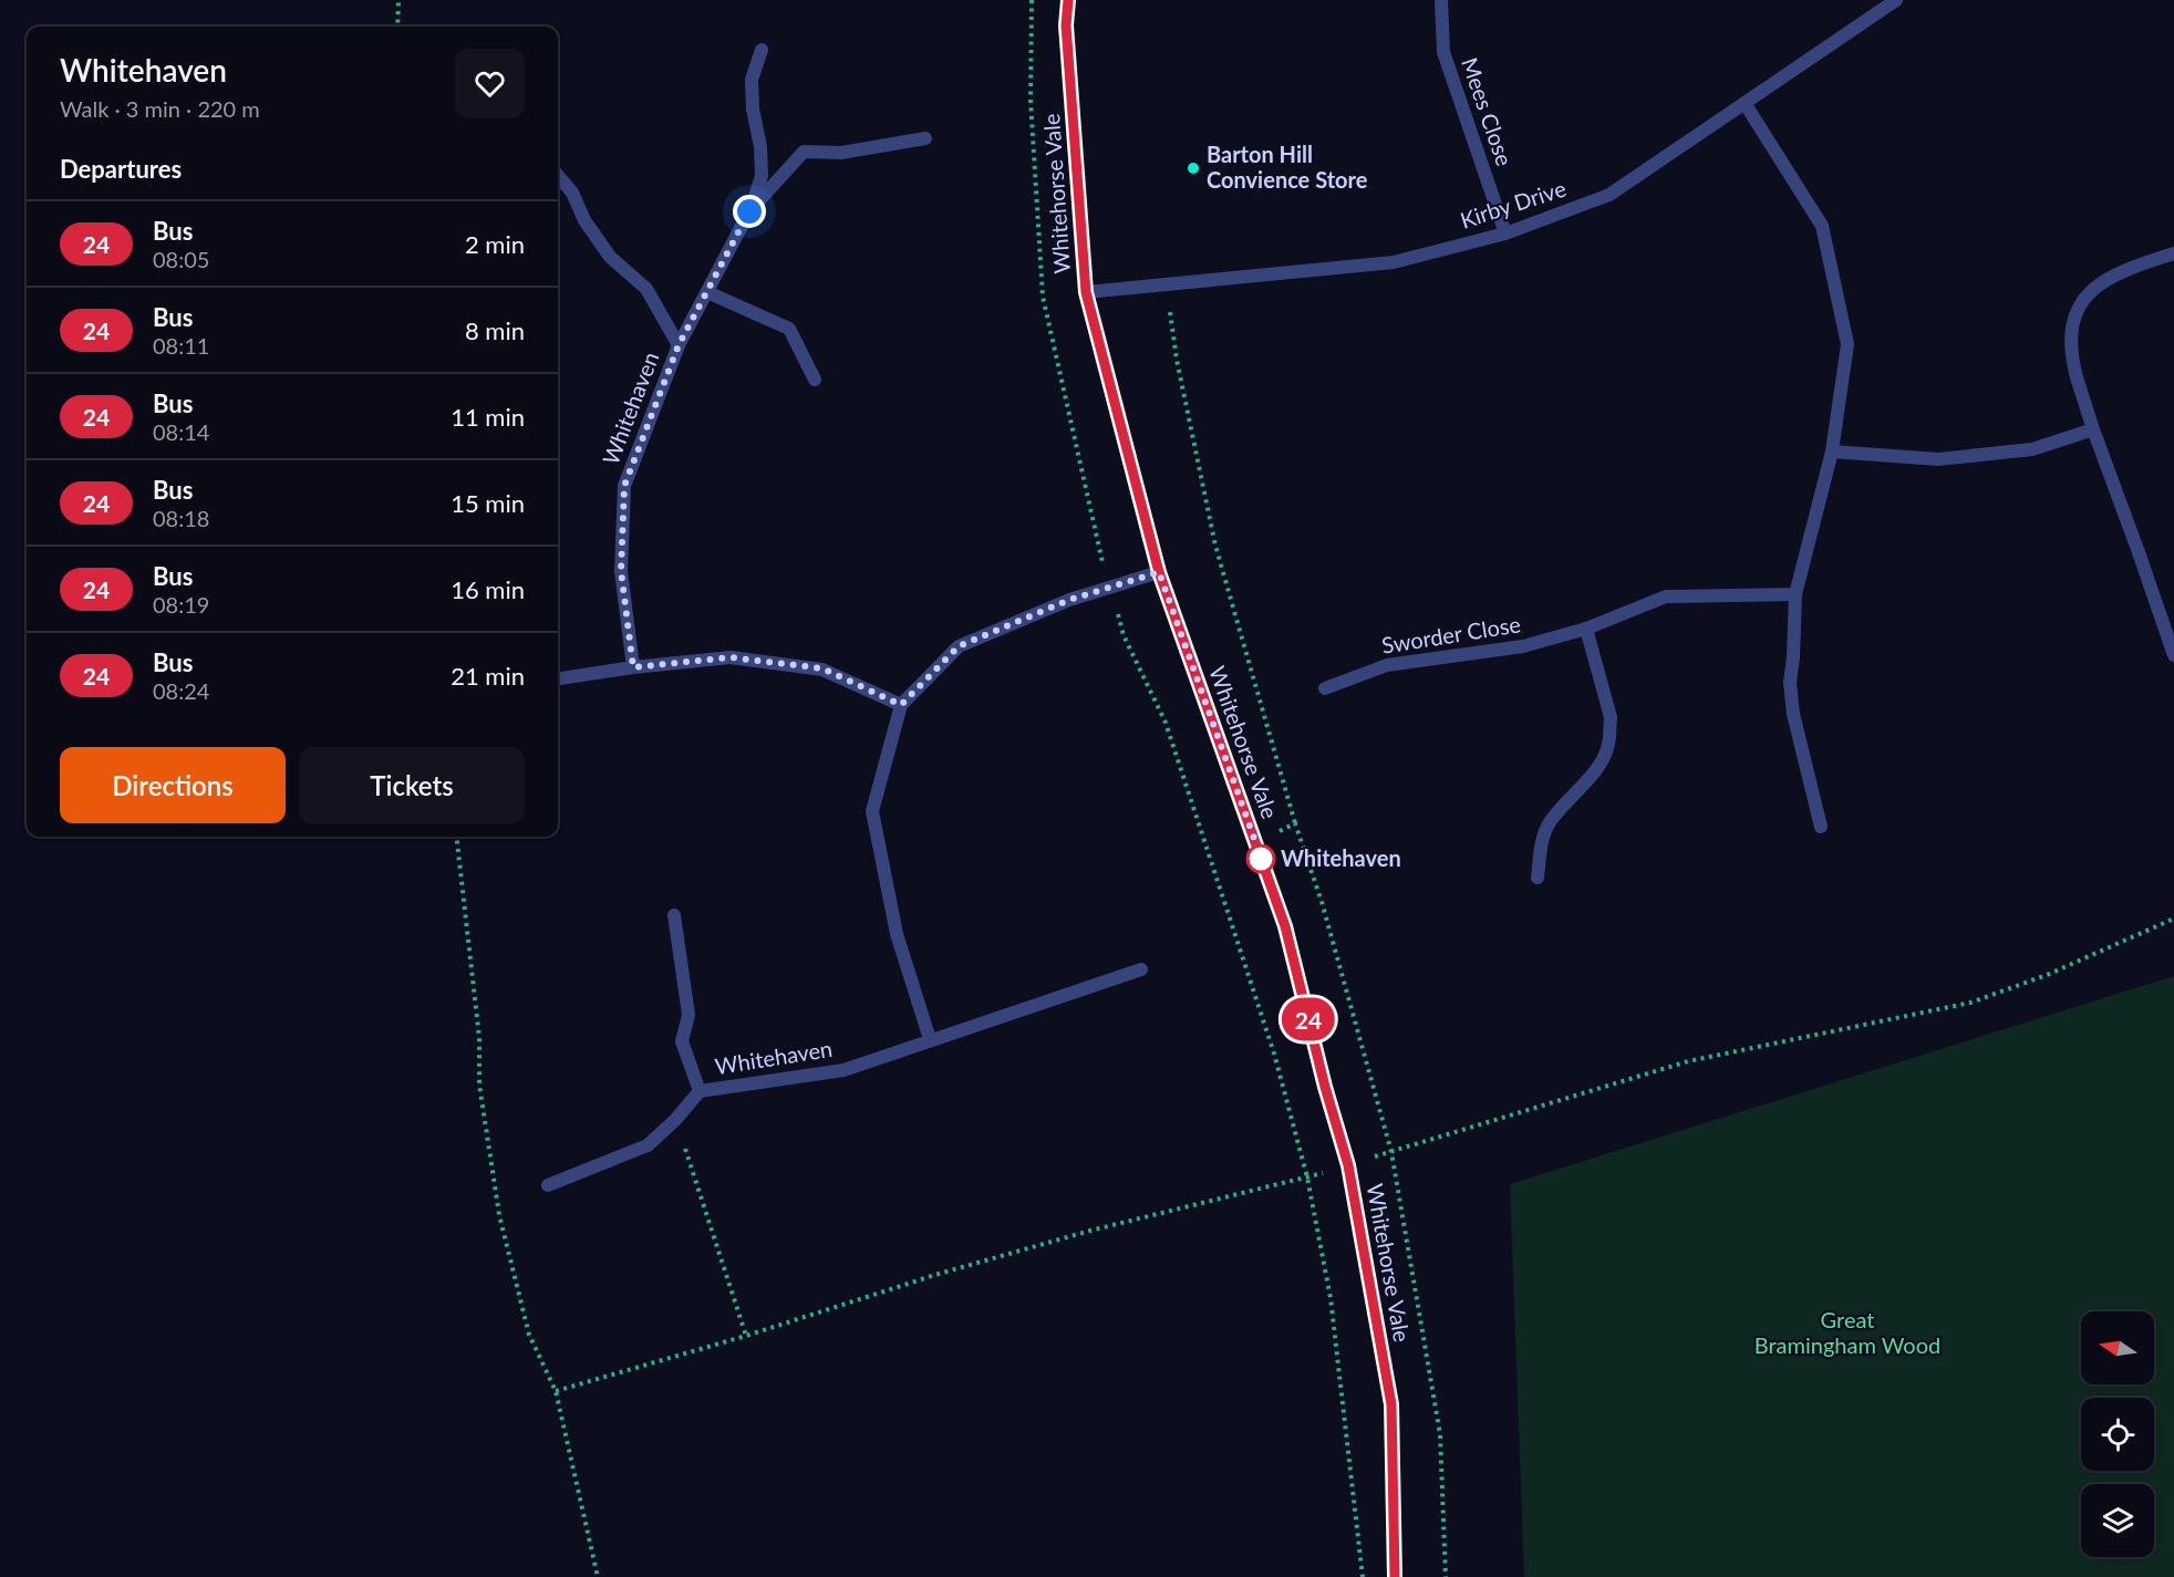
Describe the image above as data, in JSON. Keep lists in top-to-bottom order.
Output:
{
  "streets": {
    "street": [
      "Mees Close",
      "Whitehorse Vale",
      "Kirby Drive",
      "Whitehaven",
      "Sworder Close"
    ]
  },
  "crossings": [
    ["Mees Close", "Kirby Drive"],
    ["Whitehorse Vale", "Kirby Drive"]
  ],
  "parks": ["Great Bramingham Wood"],
  "places": ["Barton Hill Convience Store", "Whitehaven"],
  "lines": ["bus line 24"],
  "north": "left",
  "page": {
    "on_map": "24",
    "heading": [
      ["Whitehaven", "Walk · 3 min · 220 m"],
      "Departures"
    ],
    "list": [
      {
        "mark": "24",
        "name": "Bus",
        "note": "08:05",
        "value": "2 min"
      },
      {
        "mark": "24",
        "name": "Bus",
        "note": "08:11",
        "value": "8 min"
      },
      {
        "mark": "24",
        "name": "Bus",
        "note": "08:14",
        "value": "11 min"
      },
      {
        "mark": "24",
        "name": "Bus",
        "note": "08:18",
        "value": "15 min"
      },
      {
        "mark": "24",
        "name": "Bus",
        "note": "08:19",
        "value": "16 min"
      },
      {
        "mark": "24",
        "name": "Bus",
        "note": "08:24",
        "value": "21 min"
      }
    ],
    "buttons": ["Directions", "Tickets"]
  }
}
